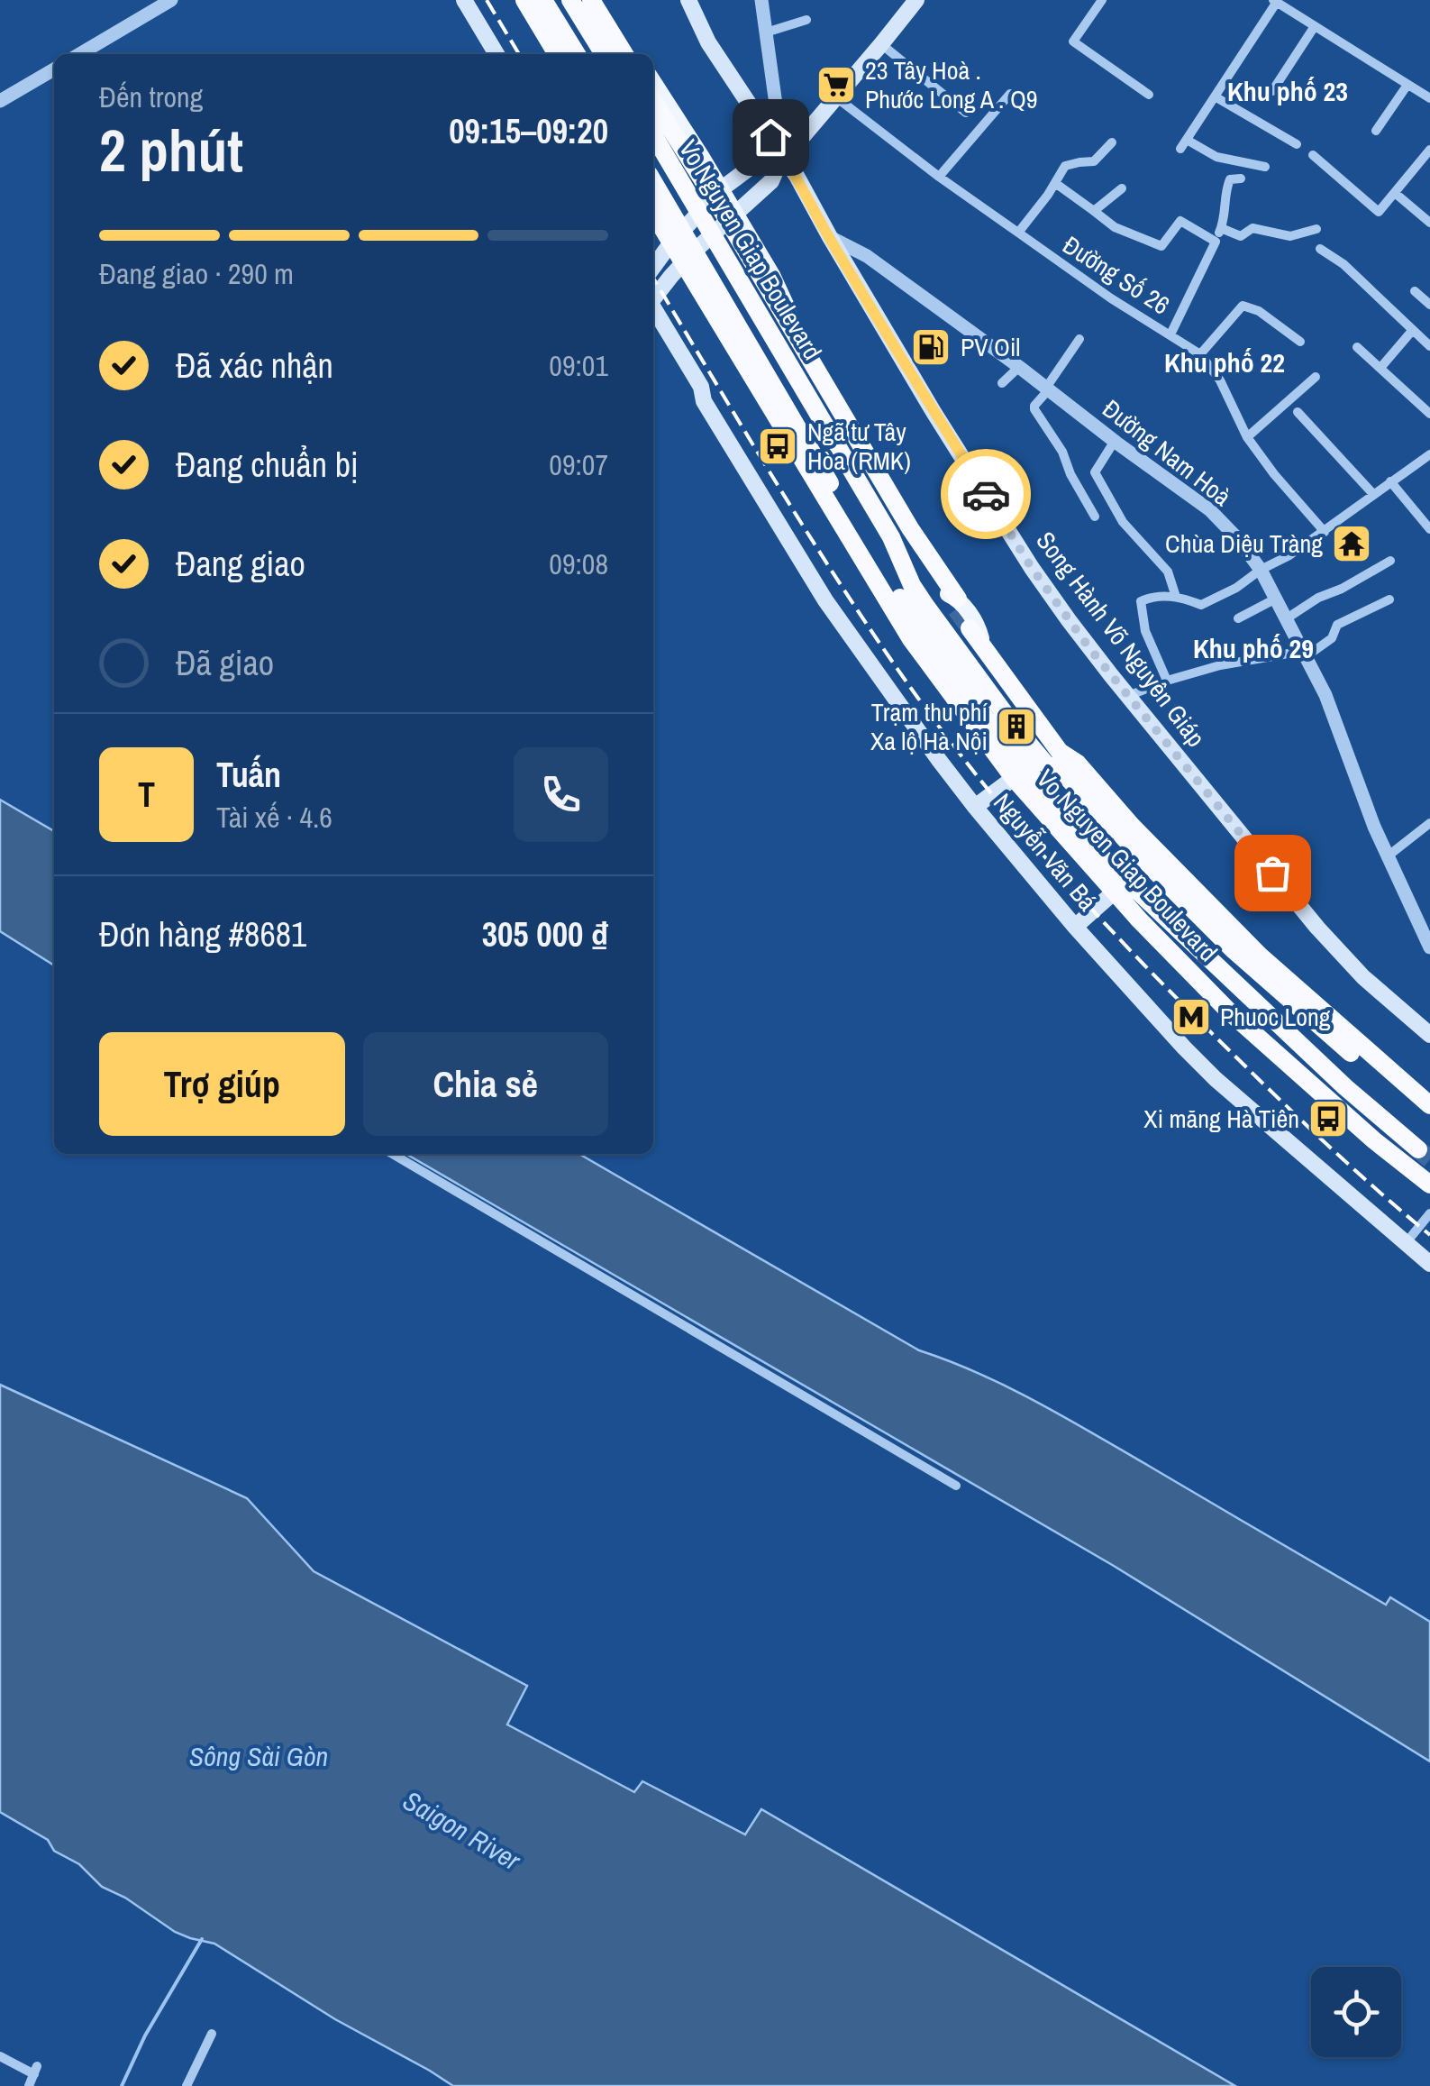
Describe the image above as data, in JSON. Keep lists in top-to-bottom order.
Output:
{
  "streets": {
    "highway": ["Vo Nguyen Giap Boulevard"],
    "main road": ["Song Hành Võ Nguyên Giáp", "Nguyễn Văn Bá"],
    "street": ["Đường Số 26", "Đường Nam Hoà"]
  },
  "crossings": [
    ["Đường Nam Hoà", "Song Hành Võ Nguyên Giáp"]
  ],
  "districts": ["Khu phố 23", "Khu phố 22", "Khu phố 29"],
  "water": ["Sông Sài Gòn", "Saigon River"],
  "places": {
    "supermarket": ["23 Tây Hoà . Phước Long A . Q9"],
    "fuel station": ["PV Oil"],
    "bus stop": ["Ngã tư Tây Hòa (RMK)", "Xi măng Hà Tiên"],
    "temple": ["Chùa Diệu Tràng"],
    "building": ["Trạm thu phí Xa lộ Hà Nội"],
    "metro station": ["Phuoc Long"]
  },
  "page": {
    "heading": ["2 phút", "Đến trong", "09:15–09:20"],
    "panel": [
      "Tuấn",
      "Tài xế · 4.6",
      "Đơn hàng #8681",
      "305 000 ₫"
    ],
    "bar": "Đang giao · 290 m",
    "list": [
      ["Đã xác nhận", "09:01"],
      ["Đang chuẩn bị", "09:07"],
      ["Đang giao", "09:08"],
      "Đã giao"
    ],
    "round": "T",
    "buttons": ["Trợ giúp", "Chia sẻ"]
  }
}
